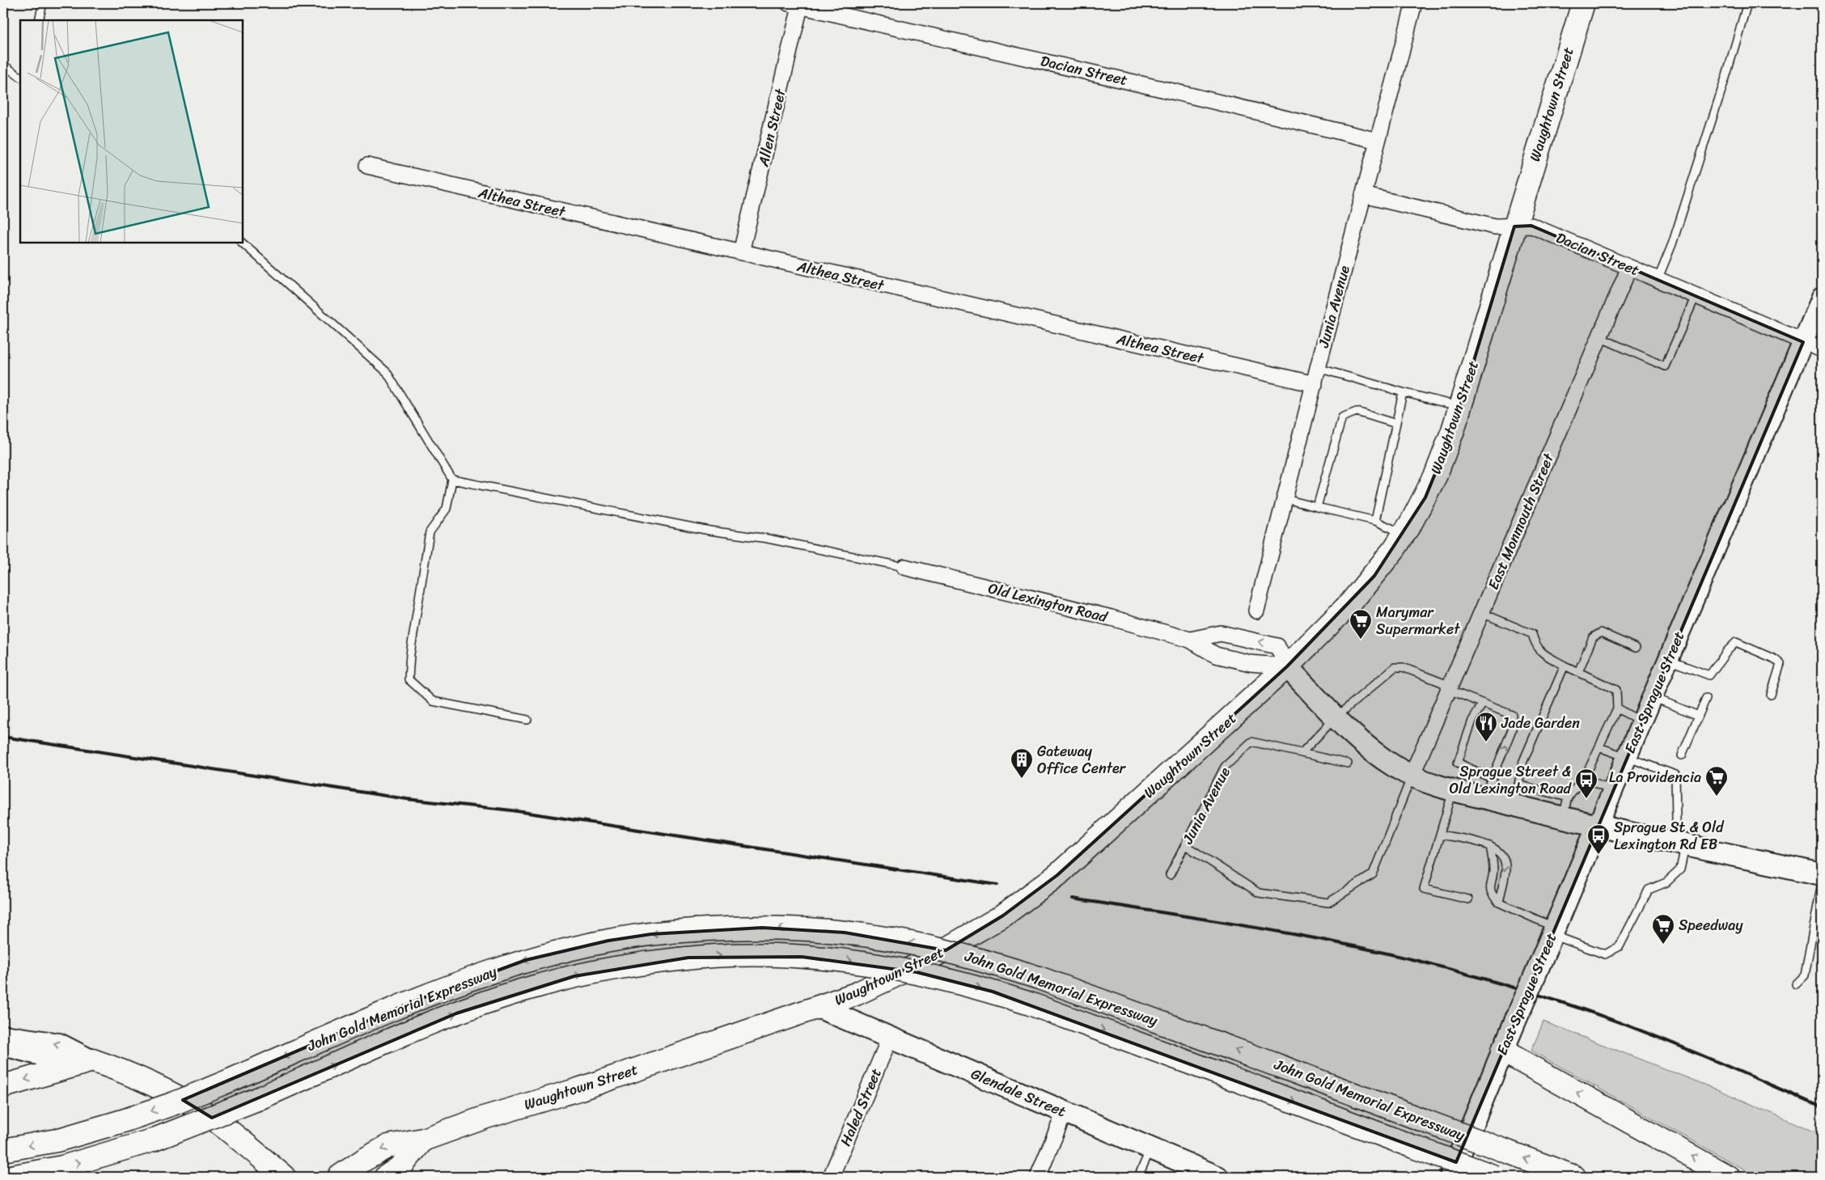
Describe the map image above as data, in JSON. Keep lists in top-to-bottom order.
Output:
{
  "streets": {
    "main road": [
      "Waughtown Street",
      "Old Lexington Road",
      "East Sprague Street",
      "John Gold Memorial Expressway",
      "Glendale Street"
    ],
    "street": [
      "Dacian Street",
      "Allen Street",
      "Althea Street",
      "Junia Avenue",
      "East Monmouth Street",
      "Haled Street"
    ]
  },
  "crossings": [
    ["Dacian Street", "Waughtown Street"],
    ["Dacian Street", "Allen Street"],
    ["Dacian Street", "Junia Avenue"],
    ["Dacian Street", "East Monmouth Street"],
    ["Dacian Street", "East Sprague Street"],
    ["Waughtown Street", "Old Lexington Road"],
    ["Waughtown Street", "Glendale Street"],
    ["Allen Street", "Althea Street"],
    ["Althea Street", "Junia Avenue"],
    ["East Monmouth Street", "Old Lexington Road"],
    ["Old Lexington Road", "East Sprague Street"],
    ["Glendale Street", "Haled Street"]
  ],
  "places": {
    "supermarket": ["Marymar Supermarket", "La Providencia", "Speedway"],
    "restaurant": ["Jade Garden"],
    "building": ["Gateway Office Center"],
    "bus stop": ["Sprague Street & Old Lexington Road", "Sprague St & Old Lexington Rd EB"]
  }
}
